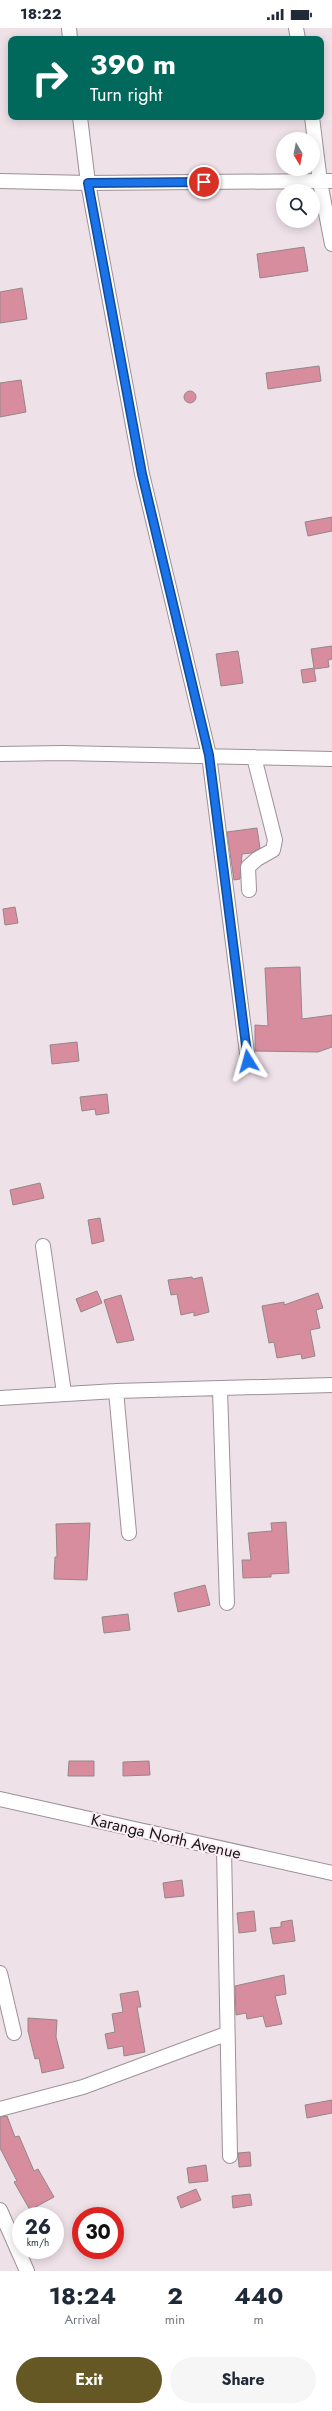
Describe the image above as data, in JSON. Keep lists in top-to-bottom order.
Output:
{
  "streets": {
    "street": ["Karanga North Avenue"]
  },
  "north": "bottom",
  "page": {
    "status": "18:22",
    "turn": ["390 m", "Turn right"],
    "speed": "26 km/h",
    "limit": "30",
    "eta": [
      "18:24",
      "Arrival",
      "2",
      "min",
      "440",
      "m"
    ],
    "buttons": ["Exit", "Share"]
  }
}
